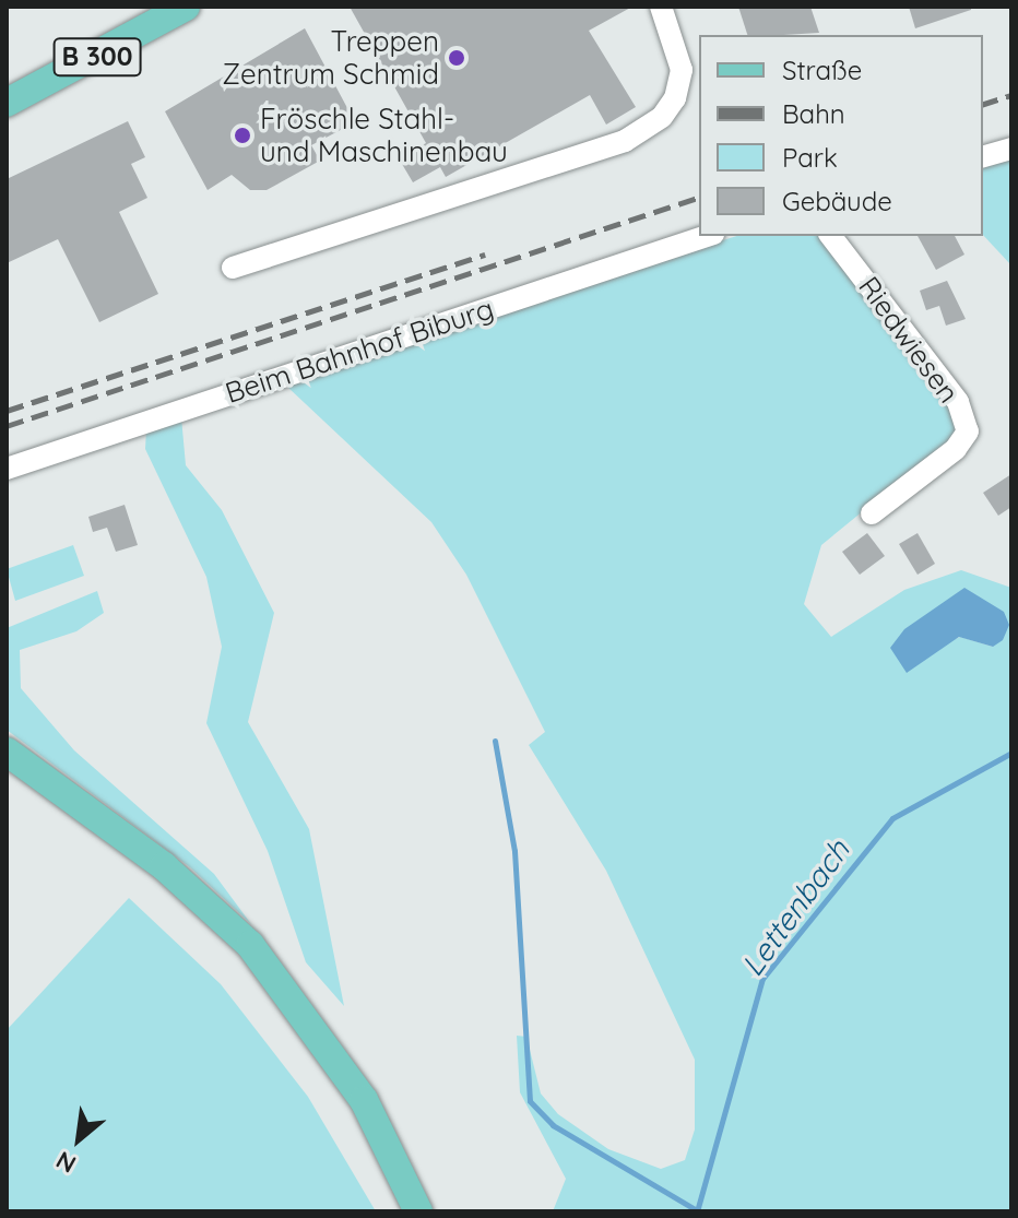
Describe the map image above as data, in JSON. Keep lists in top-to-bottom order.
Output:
{
  "streets": {
    "main road": ["B 300"],
    "street": ["Riedwiesen", "Beim Bahnhof Biburg"]
  },
  "water": ["Lettenbach"],
  "places": ["Treppen Zentrum Schmid", "Fröschle Stahl- und Maschinenbau"],
  "legend": [
    "Straße",
    "Bahn",
    "Park",
    "Gebäude"
  ],
  "north": "bottom left"
}
